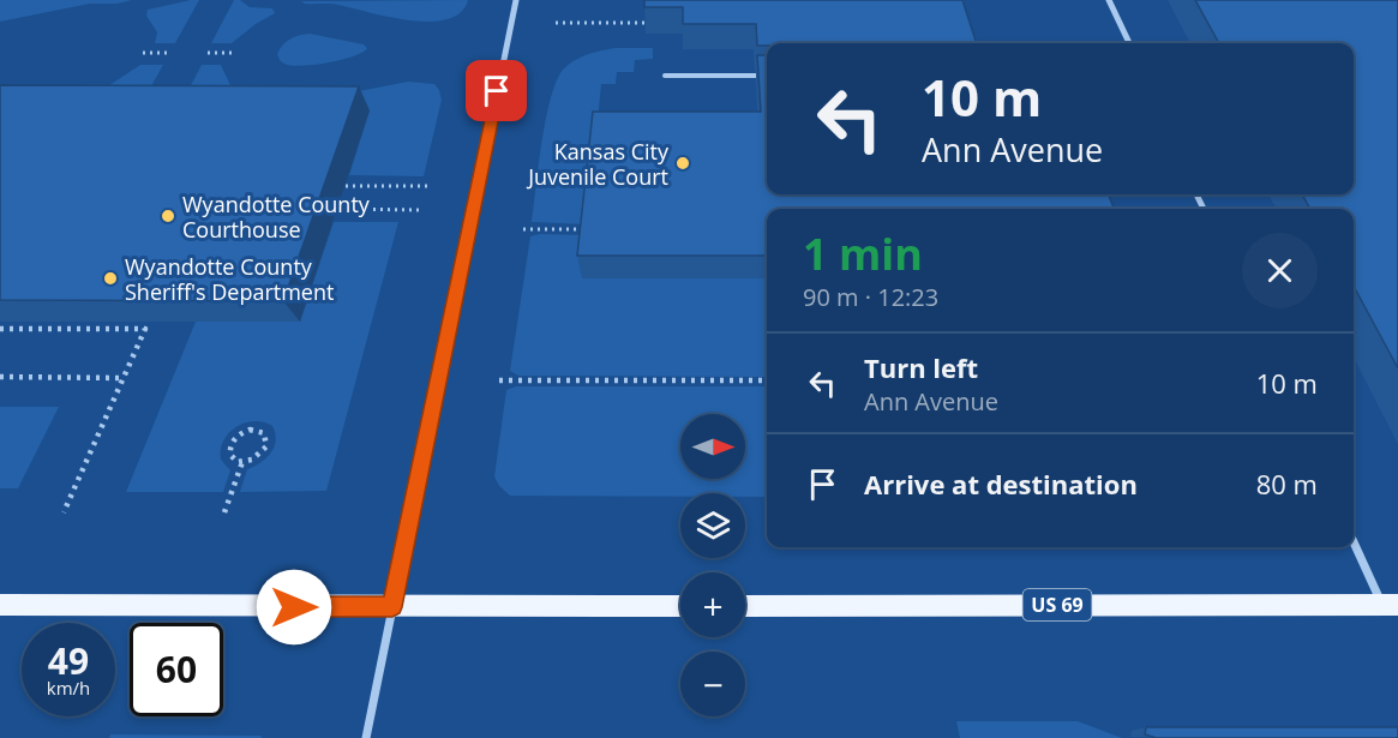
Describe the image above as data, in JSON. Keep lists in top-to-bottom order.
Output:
{
  "streets": {
    "main road": ["US 69"]
  },
  "places": ["Kansas City Juvenile Court", "Wyandotte County Courthouse", "Wyandotte County Sheriff's Department"],
  "north": "right",
  "page": {
    "turn": ["10 m", "Ann Avenue"],
    "heading": ["1 min", "90 m · 12:23"],
    "list": [
      {
        "name": "Turn left",
        "note": "Ann Avenue",
        "value": "10 m"
      },
      {
        "name": "Arrive at destination",
        "value": "80 m"
      }
    ],
    "map_buttons": ["+", "−"],
    "speed": "49 km/h",
    "limit": "60"
  }
}
